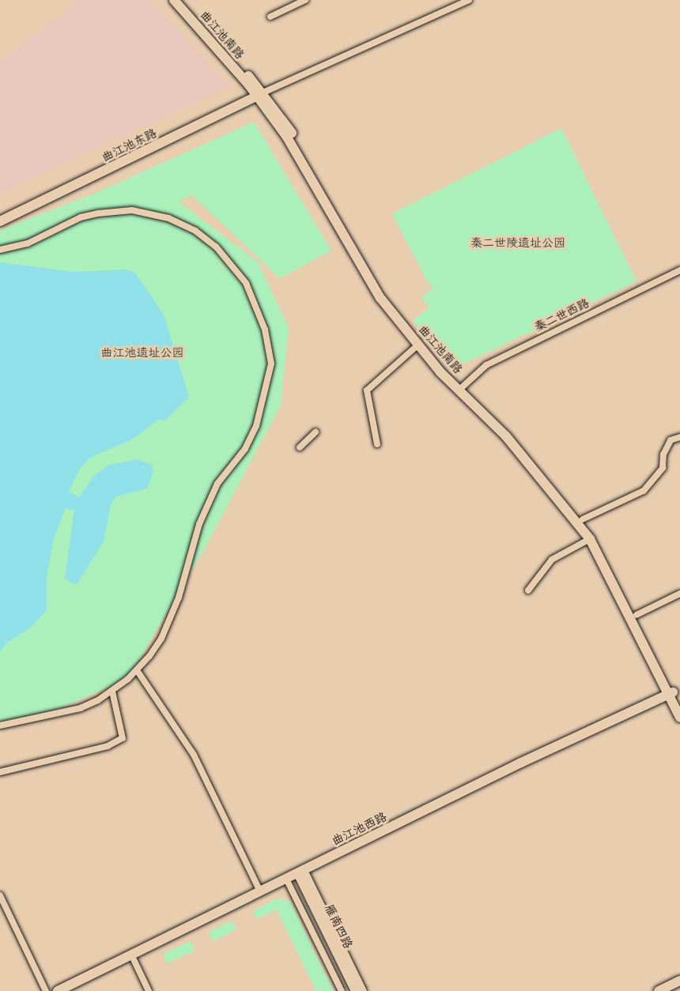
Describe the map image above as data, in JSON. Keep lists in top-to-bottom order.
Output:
{
  "streets": {
    "main road": [
      "曲江池南路",
      "曲江池东路",
      "曲江池西路",
      "雁南四路"
    ],
    "street": ["秦二世西路"]
  },
  "crossings": [
    ["曲江池南路", "曲江池东路"],
    ["曲江池南路", "秦二世西路"],
    ["曲江池南路", "曲江池西路"],
    ["曲江池西路", "雁南四路"]
  ],
  "parks": ["秦二世陵遗址公园", "曲江池遗址公园"]
}
